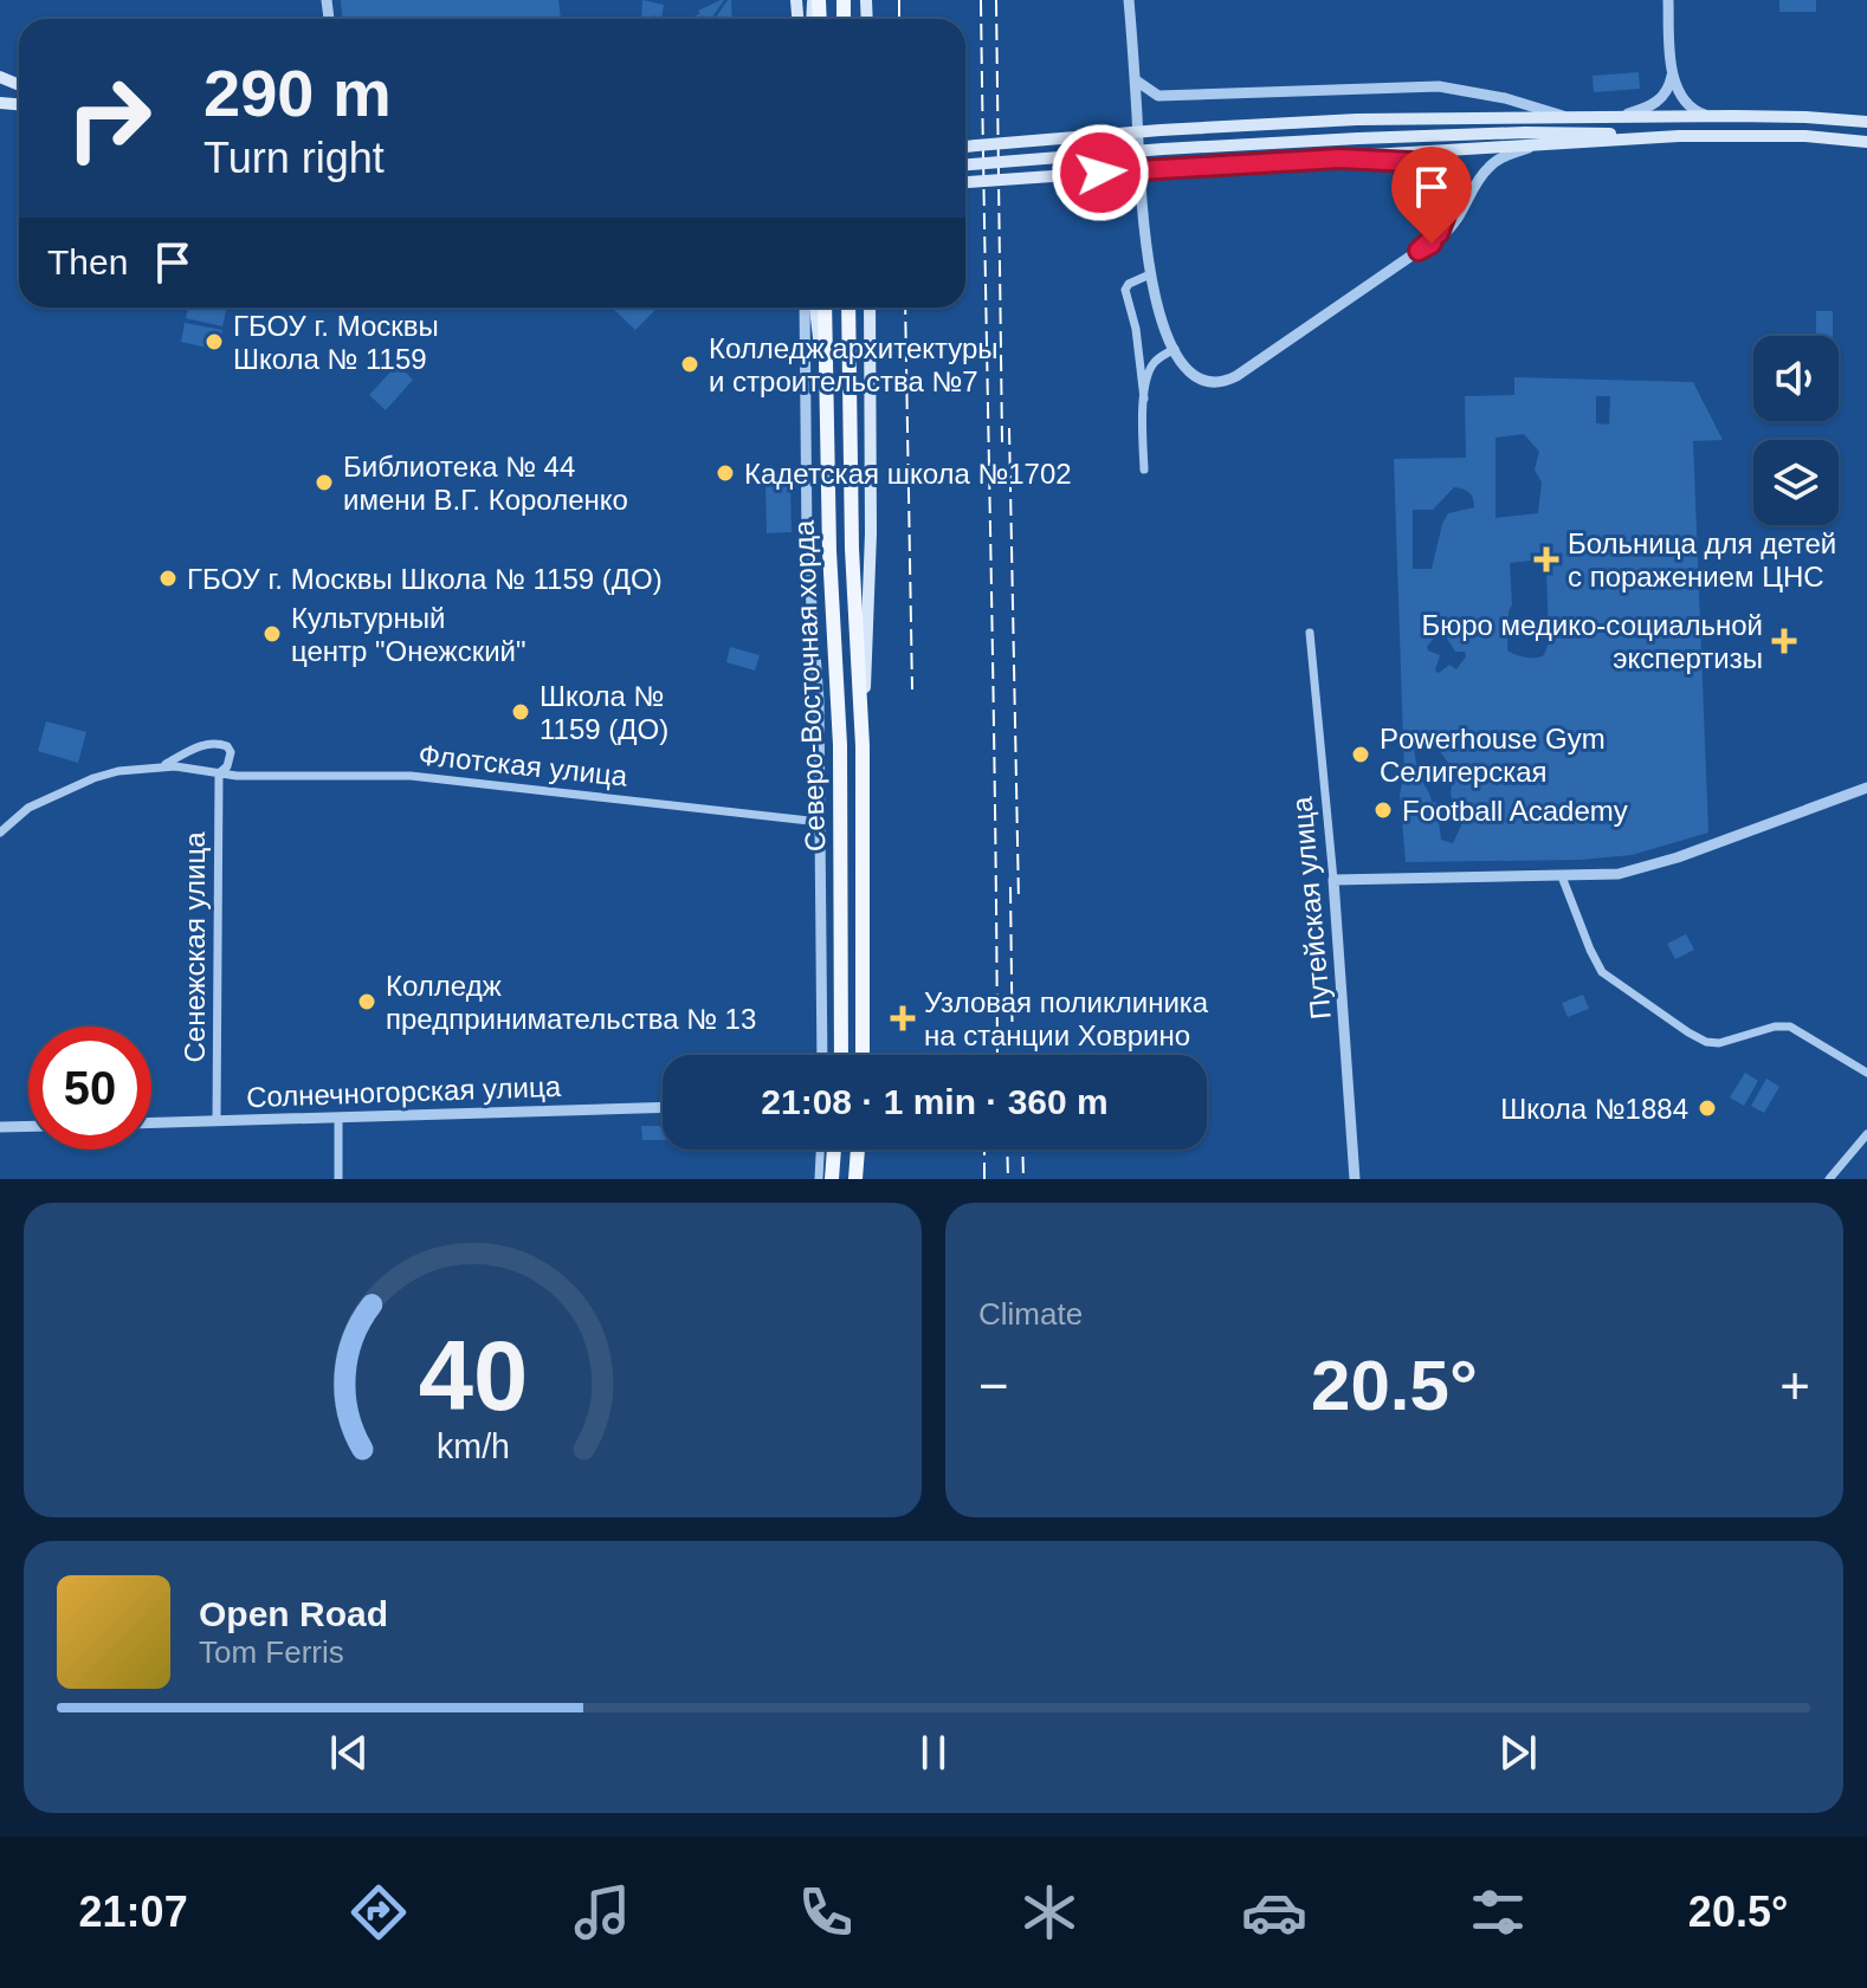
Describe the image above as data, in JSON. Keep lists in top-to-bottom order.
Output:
{
  "streets": {
    "main road": ["Северо-Восточная хорда"],
    "street": [
      "Флотская улица",
      "Путейская улица",
      "Сенежская улица",
      "Солнечногорская улица"
    ]
  },
  "crossings": [
    ["Флотская улица", "Сенежская улица"],
    ["Сенежская улица", "Солнечногорская улица"]
  ],
  "places": {
    "other": [
      "ГБОУ г. Москвы Школа № 1159",
      "Колледж архитектуры и строительства №7",
      "Кадетская школа №1702",
      "Библиотека № 44 имени В.Г. Короленко",
      "ГБОУ г. Москвы Школа № 1159 (ДО)",
      "Культурный центр \"Онежский\"",
      "Школа № 1159 (ДО)",
      "Powerhouse Gym Селигерская",
      "Football Academy",
      "Колледж предпринимательства № 13",
      "Школа №1884"
    ],
    "health": ["Больница для детей с поражением ЦНС", "Бюро медико-социальной экспертизы", "Узловая поликлиника на станции Ховрино"]
  },
  "page": {
    "turn": ["290 m", "Turn right"],
    "then": "Then",
    "limit": "50",
    "trip": "21:08 · 1 min · 360 m",
    "tile": "Climate",
    "heat": ["−", "20.5°", "+"],
    "song": ["Open Road", "Tom Ferris"],
    "tabs": ["21:07", "20.5°"],
    "gauge": ["40", "km/h"]
  }
}
